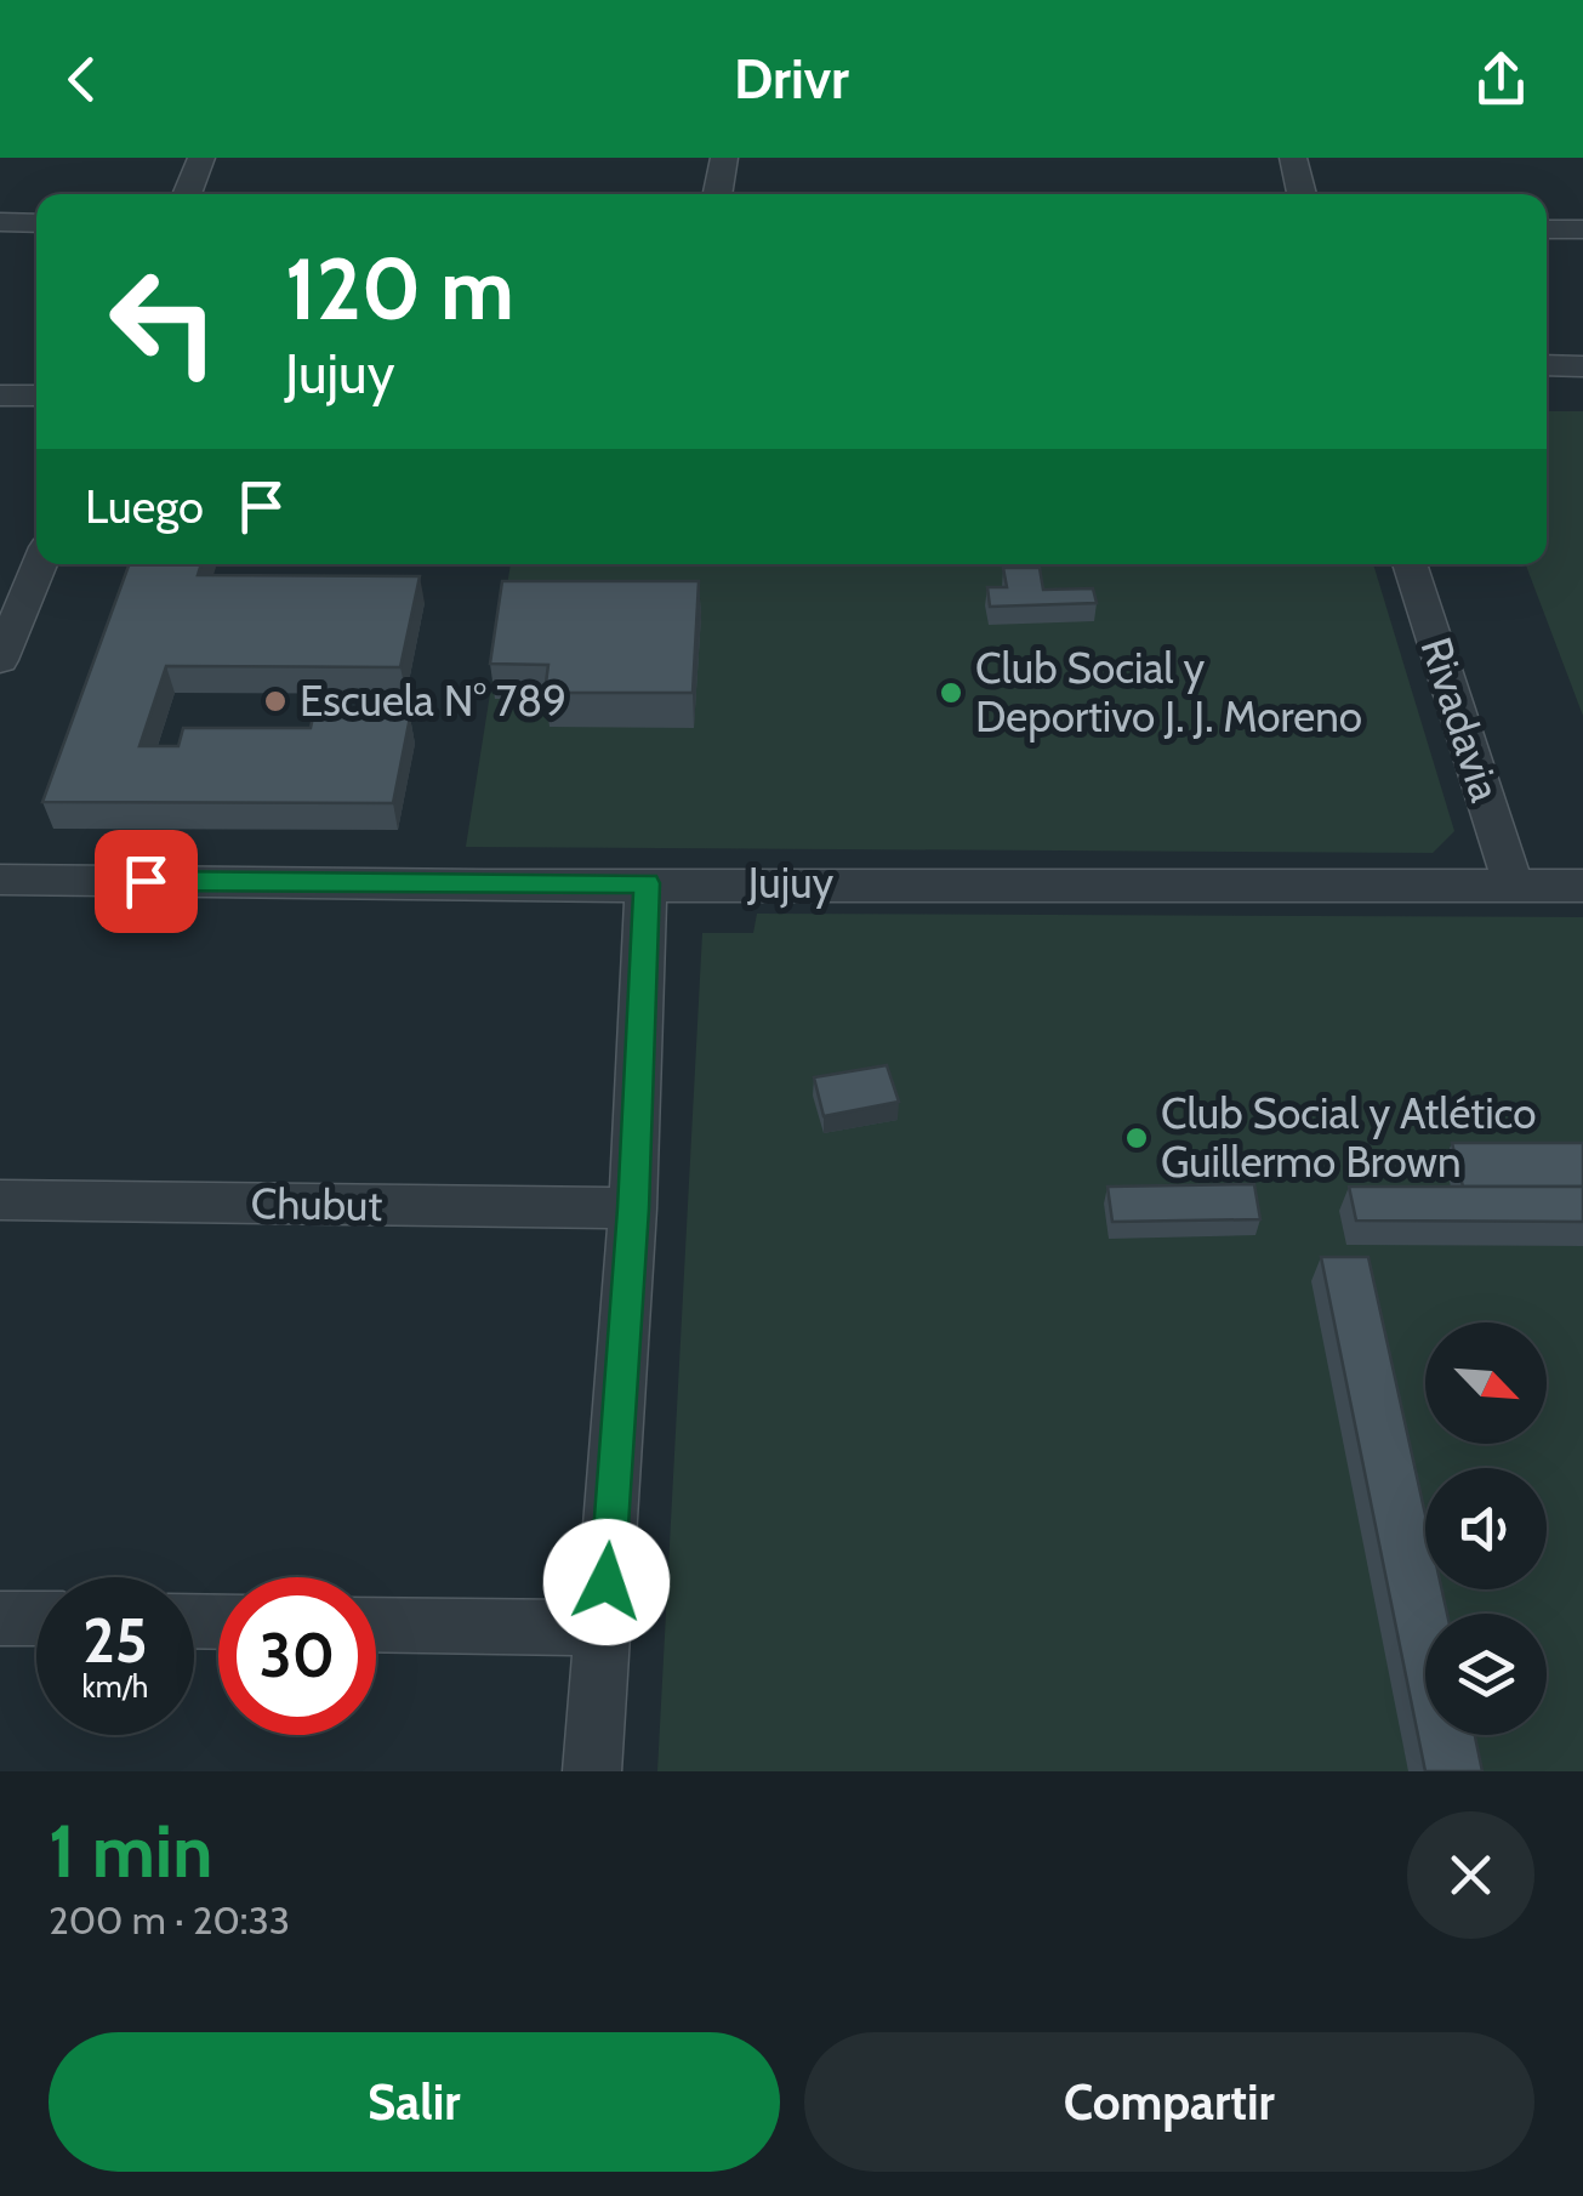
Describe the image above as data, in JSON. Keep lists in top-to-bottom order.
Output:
{
  "streets": {
    "street": ["Rivadavia", "Jujuy", "Chubut"]
  },
  "crossings": [
    ["Rivadavia", "Jujuy"]
  ],
  "places": ["Club Social y Deportivo J. J. Moreno", "Escuela N° 789", "Club Social y Atlético Guillermo Brown"],
  "north": "bottom right",
  "page": {
    "header": "Drivr",
    "turn": ["120 m", "Jujuy"],
    "then": "Luego",
    "speed": "25 km/h",
    "limit": "30",
    "heading": ["1 min", "200 m · 20:33"],
    "buttons": ["Salir", "Compartir"]
  }
}
